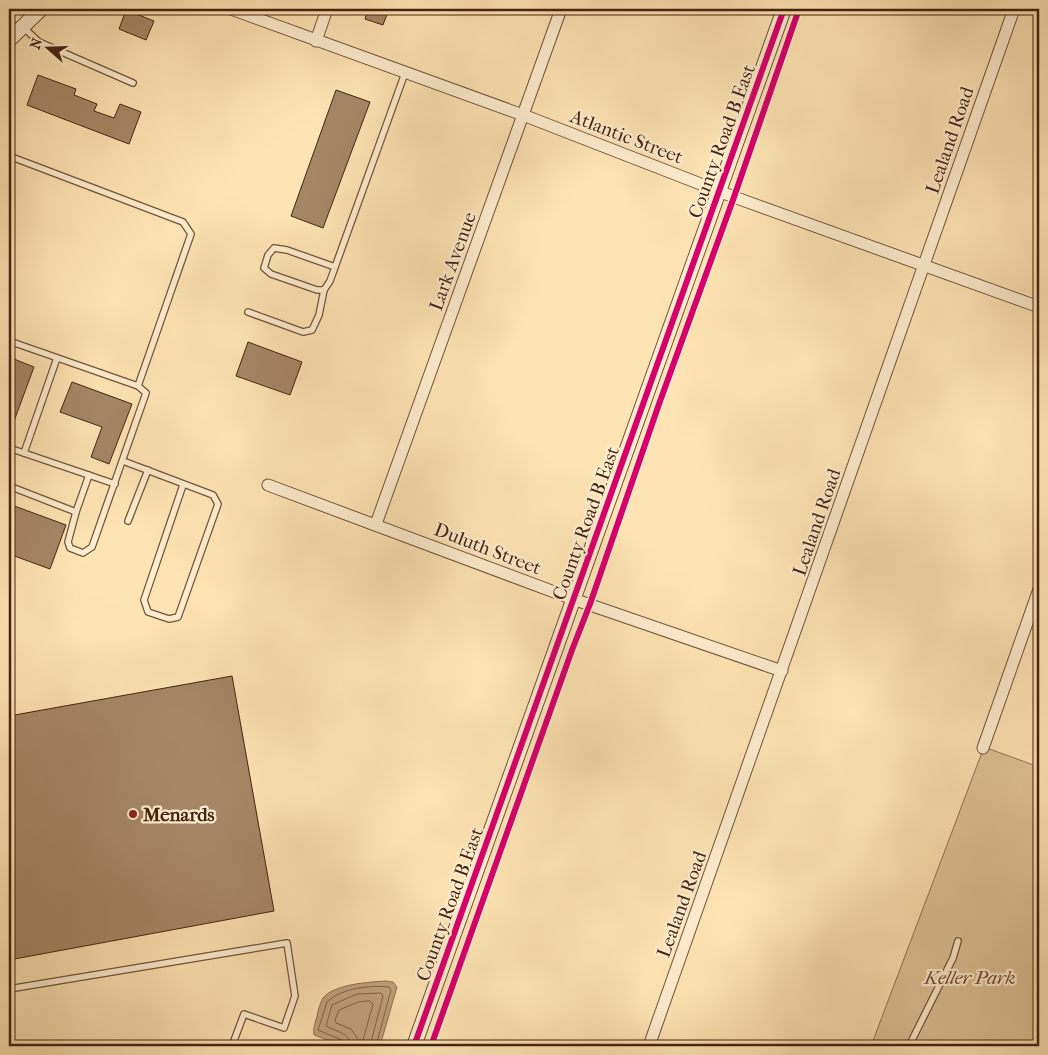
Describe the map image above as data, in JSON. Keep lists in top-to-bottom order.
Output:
{
  "streets": {
    "street": [
      "Atlantic Street",
      "Lealand Road",
      "County Road B East",
      "Lark Avenue",
      "Duluth Street"
    ]
  },
  "crossings": [
    ["Atlantic Street", "Lealand Road"],
    ["Atlantic Street", "County Road B East"],
    ["Atlantic Street", "Lark Avenue"],
    ["Lealand Road", "Duluth Street"],
    ["County Road B East", "Duluth Street"],
    ["Lark Avenue", "Duluth Street"]
  ],
  "parks": ["Keller Park"],
  "places": ["Menards"],
  "north": "left"
}
